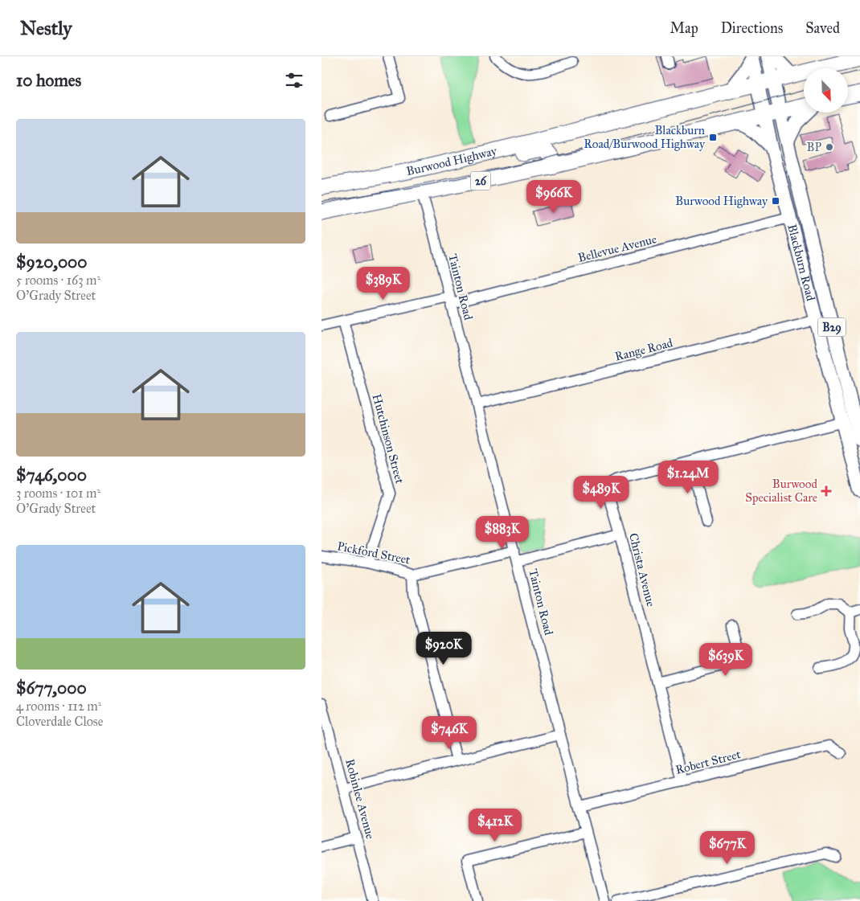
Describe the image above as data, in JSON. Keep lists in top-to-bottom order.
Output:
{
  "streets": {
    "highway": ["Burwood Highway", "26"],
    "main road": ["Blackburn Road", "B29"],
    "street": [
      "Bellevue Avenue",
      "Tainton Road",
      "Range Road",
      "Hutchinson Street",
      "Pickford Street",
      "Christa Avenue",
      "Robert Street",
      "Robinlee Avenue"
    ]
  },
  "crossings": [
    ["Burwood Highway", "Blackburn Road"],
    ["Burwood Highway", "Tainton Road"],
    ["Bellevue Avenue", "Blackburn Road"],
    ["Bellevue Avenue", "Tainton Road"],
    ["Bellevue Avenue", "Hutchinson Street"],
    ["Blackburn Road", "Range Road"],
    ["Blackburn Road", "Christa Avenue"],
    ["Tainton Road", "Range Road"],
    ["Tainton Road", "Pickford Street"],
    ["Tainton Road", "Robert Street"],
    ["Hutchinson Street", "Pickford Street"],
    ["Christa Avenue", "Robert Street"]
  ],
  "places": {
    "transit": ["Blackburn Road/Burwood Highway", "Burwood Highway"],
    "other": ["BP"],
    "health": ["Burwood Specialist Care"]
  },
  "north": "bottom right",
  "page": {
    "header": "Nestly",
    "nav": ["Map", "Directions", "Saved"],
    "heading": "10 homes",
    "list": [
      {
        "name": "$920,000",
        "note": "5 rooms · 163 m² · O'Grady Street"
      },
      {
        "name": "$746,000",
        "note": "3 rooms · 101 m² · O'Grady Street"
      },
      {
        "name": "$677,000",
        "note": "4 rooms · 112 m² · Cloverdale Close"
      }
    ],
    "price": [
      "$966K",
      "$389K",
      "$1.24M",
      "$489K",
      "$883K",
      "$920K",
      "$639K",
      "$746K",
      "$412K",
      "$677K"
    ]
  }
}
